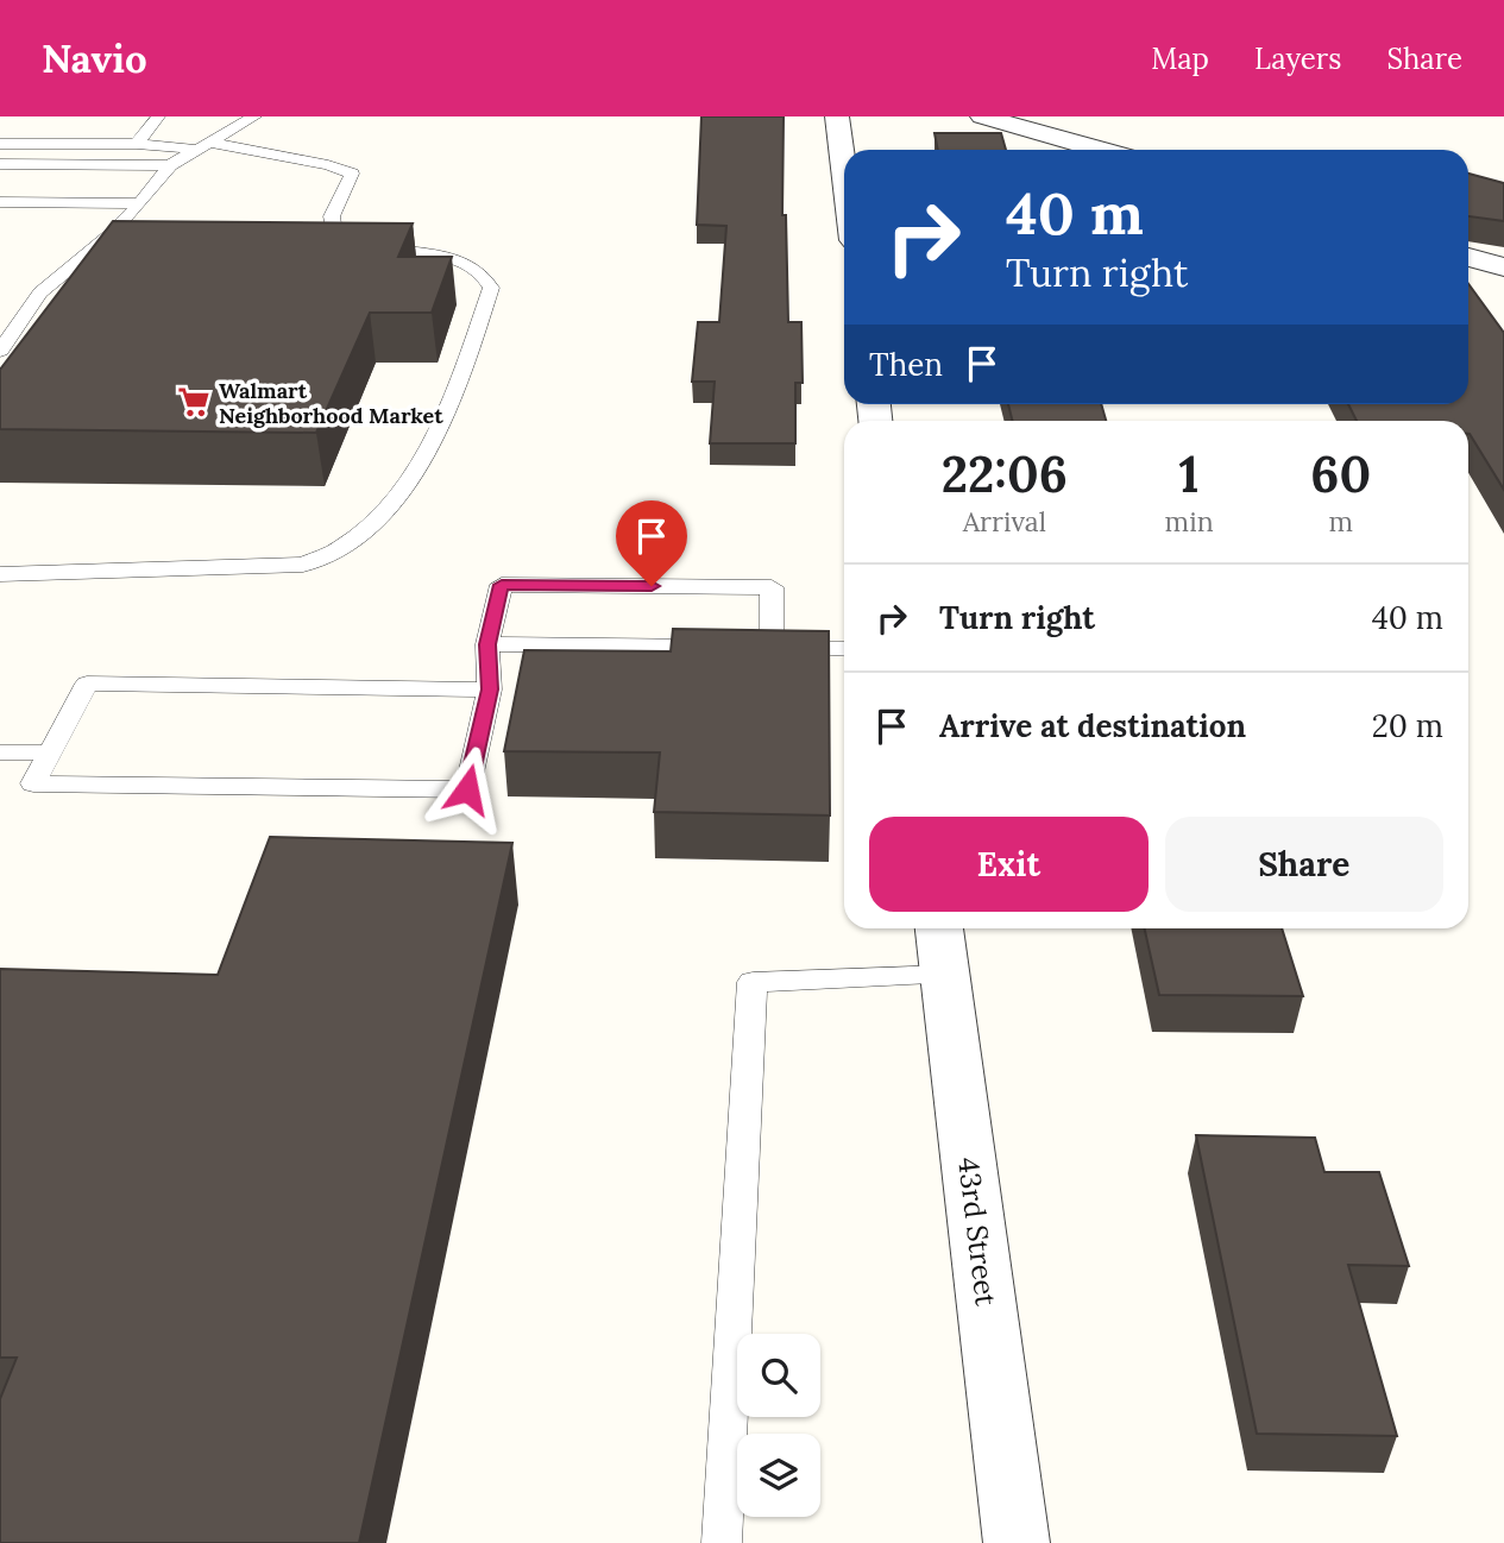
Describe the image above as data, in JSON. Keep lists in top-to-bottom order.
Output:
{
  "streets": {
    "street": ["43rd Street"]
  },
  "places": {
    "supermarket": ["Walmart Neighborhood Market"]
  },
  "page": {
    "header": "Navio",
    "nav": ["Map", "Layers", "Share"],
    "turn": ["40 m", "Turn right"],
    "then": "Then",
    "eta": [
      "22:06",
      "Arrival",
      "1",
      "min",
      "60",
      "m"
    ],
    "list": [
      {
        "name": "Turn right",
        "value": "40 m"
      },
      {
        "name": "Arrive at destination",
        "value": "20 m"
      }
    ],
    "buttons": ["Exit", "Share"]
  }
}
